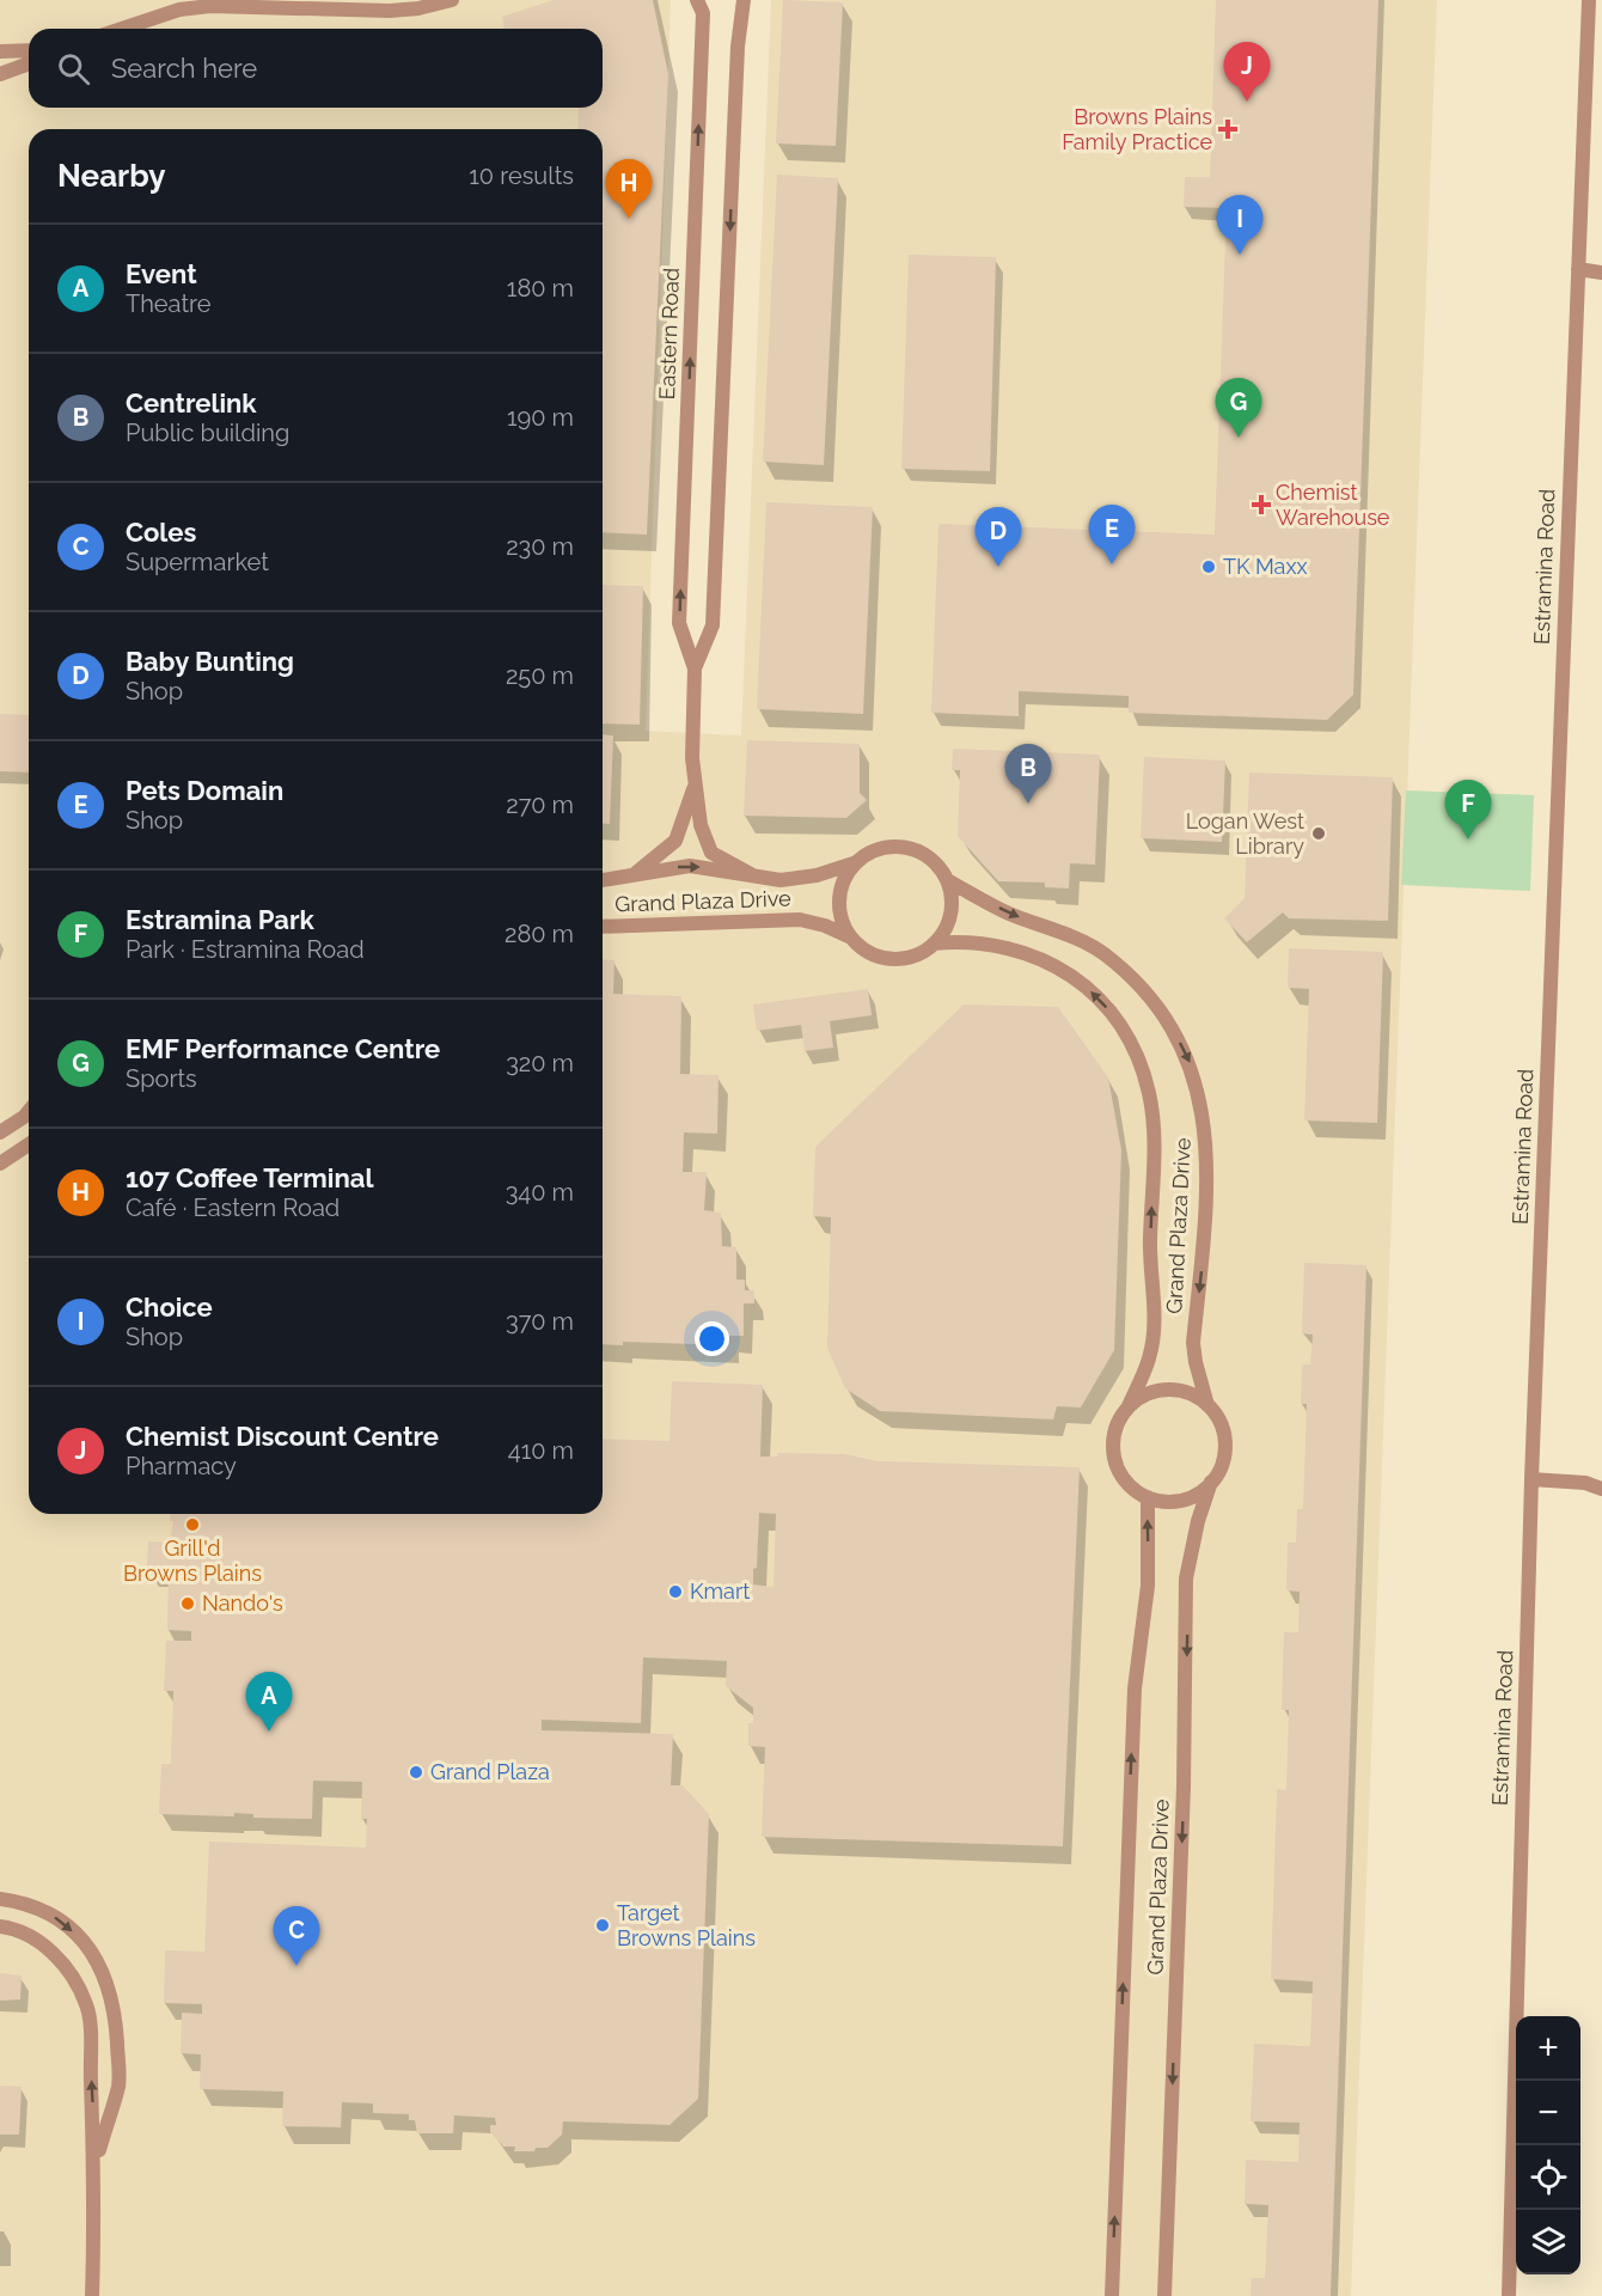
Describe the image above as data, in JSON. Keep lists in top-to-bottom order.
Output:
{
  "streets": {
    "street": ["Eastern Road", "Estramina Road", "Grand Plaza Drive"]
  },
  "crossings": [
    ["Eastern Road", "Grand Plaza Drive"]
  ],
  "places": {
    "health": ["Browns Plains Family Practice", "Chemist Warehouse"],
    "other": [
      "TK Maxx",
      "Logan West Library",
      "Grill'd Browns Plains",
      "Kmart",
      "Nando's",
      "Grand Plaza",
      "Target Browns Plains"
    ]
  },
  "page": {
    "search": "Search here",
    "pins": [
      "J",
      "H",
      "I",
      "G",
      "E",
      "D",
      "B",
      "F",
      "A",
      "C"
    ],
    "heading": ["Nearby", "10 results"],
    "list": [
      {
        "mark": "A",
        "name": "Event",
        "note": "Theatre",
        "value": "180 m"
      },
      {
        "mark": "B",
        "name": "Centrelink",
        "note": "Public building",
        "value": "190 m"
      },
      {
        "mark": "C",
        "name": "Coles",
        "note": "Supermarket",
        "value": "230 m"
      },
      {
        "mark": "D",
        "name": "Baby Bunting",
        "note": "Shop",
        "value": "250 m"
      },
      {
        "mark": "E",
        "name": "Pets Domain",
        "note": "Shop",
        "value": "270 m"
      },
      {
        "mark": "F",
        "name": "Estramina Park",
        "note": "Park · Estramina Road",
        "value": "280 m"
      },
      {
        "mark": "G",
        "name": "EMF Performance Centre",
        "note": "Sports",
        "value": "320 m"
      },
      {
        "mark": "H",
        "name": "107 Coffee Terminal",
        "note": "Café · Eastern Road",
        "value": "340 m"
      },
      {
        "mark": "I",
        "name": "Choice",
        "note": "Shop",
        "value": "370 m"
      },
      {
        "mark": "J",
        "name": "Chemist Discount Centre",
        "note": "Pharmacy",
        "value": "410 m"
      }
    ],
    "map_buttons": ["+", "−"]
  }
}
